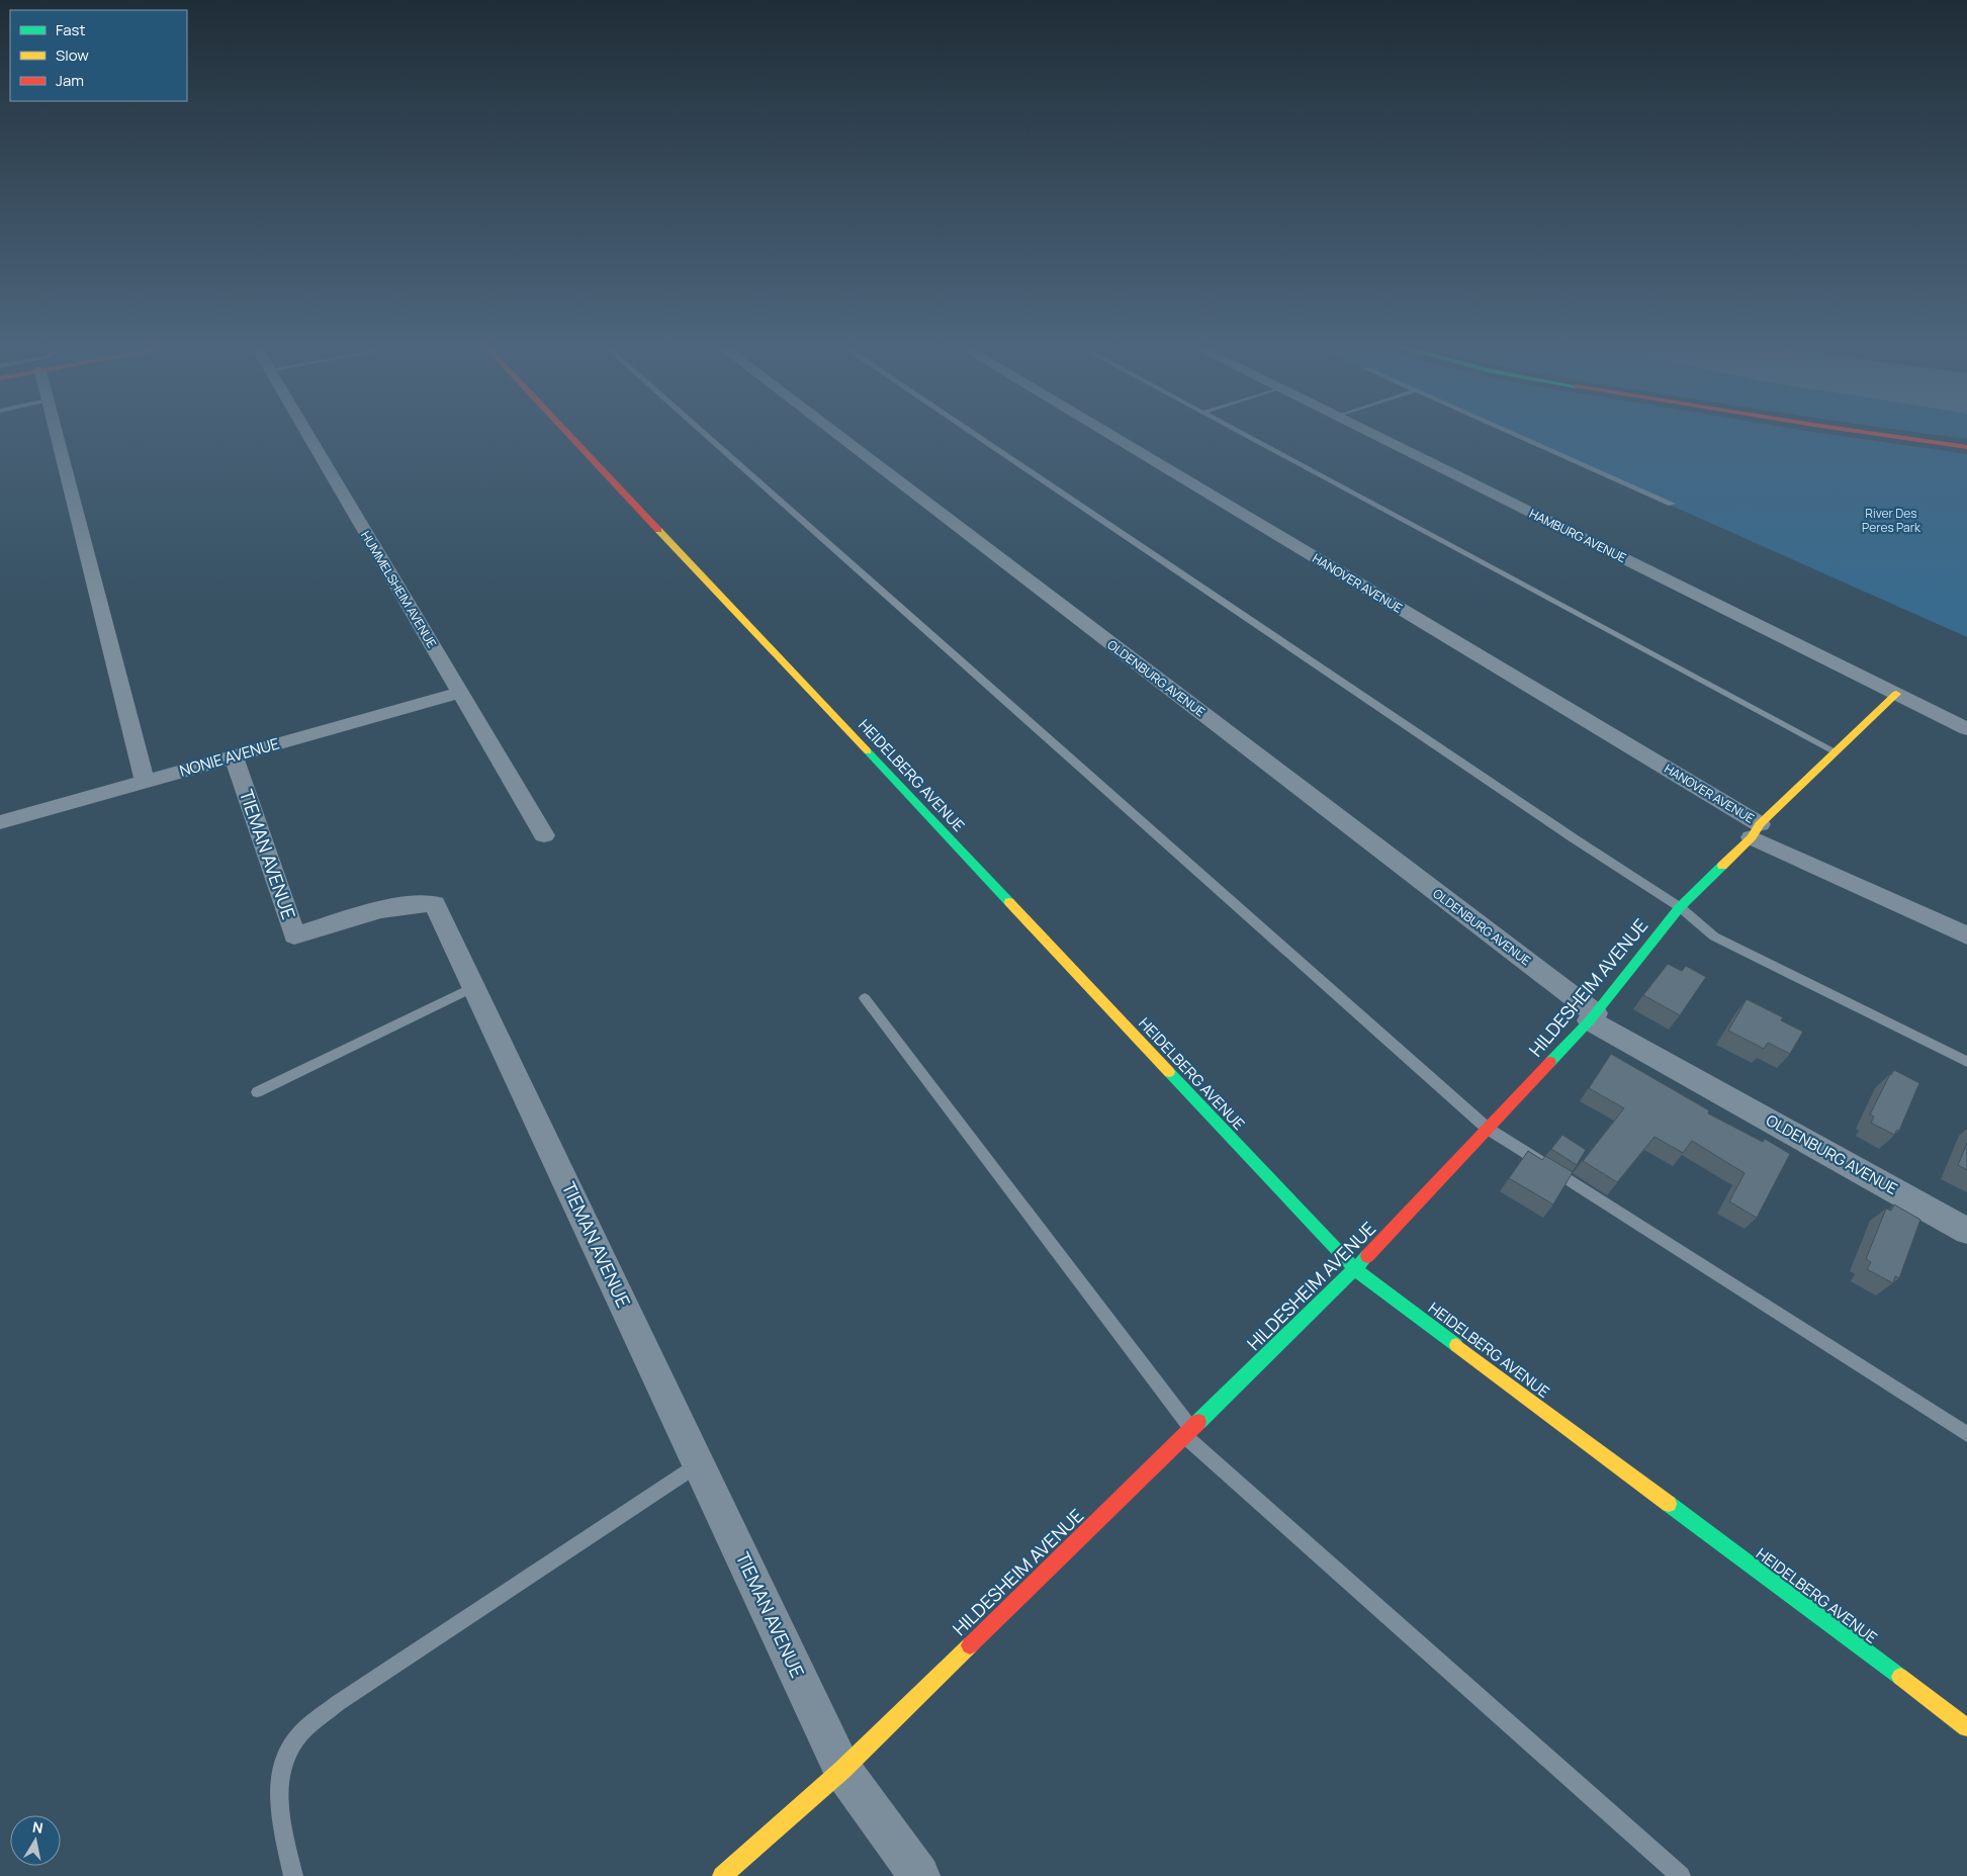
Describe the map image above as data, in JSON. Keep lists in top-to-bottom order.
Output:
{
  "streets": {
    "street": [
      "HAMBURG AVENUE",
      "HANOVER AVENUE",
      "HUMMELSHEIM AVENUE",
      "OLDENBURG AVENUE",
      "NONIE AVENUE",
      "HEIDELBERG AVENUE",
      "TIEMAN AVENUE",
      "HILDESHEIM AVENUE"
    ]
  },
  "crossings": [
    ["HAMBURG AVENUE", "HILDESHEIM AVENUE"],
    ["HANOVER AVENUE", "HILDESHEIM AVENUE"],
    ["HUMMELSHEIM AVENUE", "NONIE AVENUE"],
    ["OLDENBURG AVENUE", "HILDESHEIM AVENUE"],
    ["NONIE AVENUE", "TIEMAN AVENUE"],
    ["HEIDELBERG AVENUE", "HILDESHEIM AVENUE"],
    ["TIEMAN AVENUE", "HILDESHEIM AVENUE"]
  ],
  "parks": ["River Des Peres Park"],
  "legend": ["Fast", "Slow", "Jam"],
  "north": "top"
}
